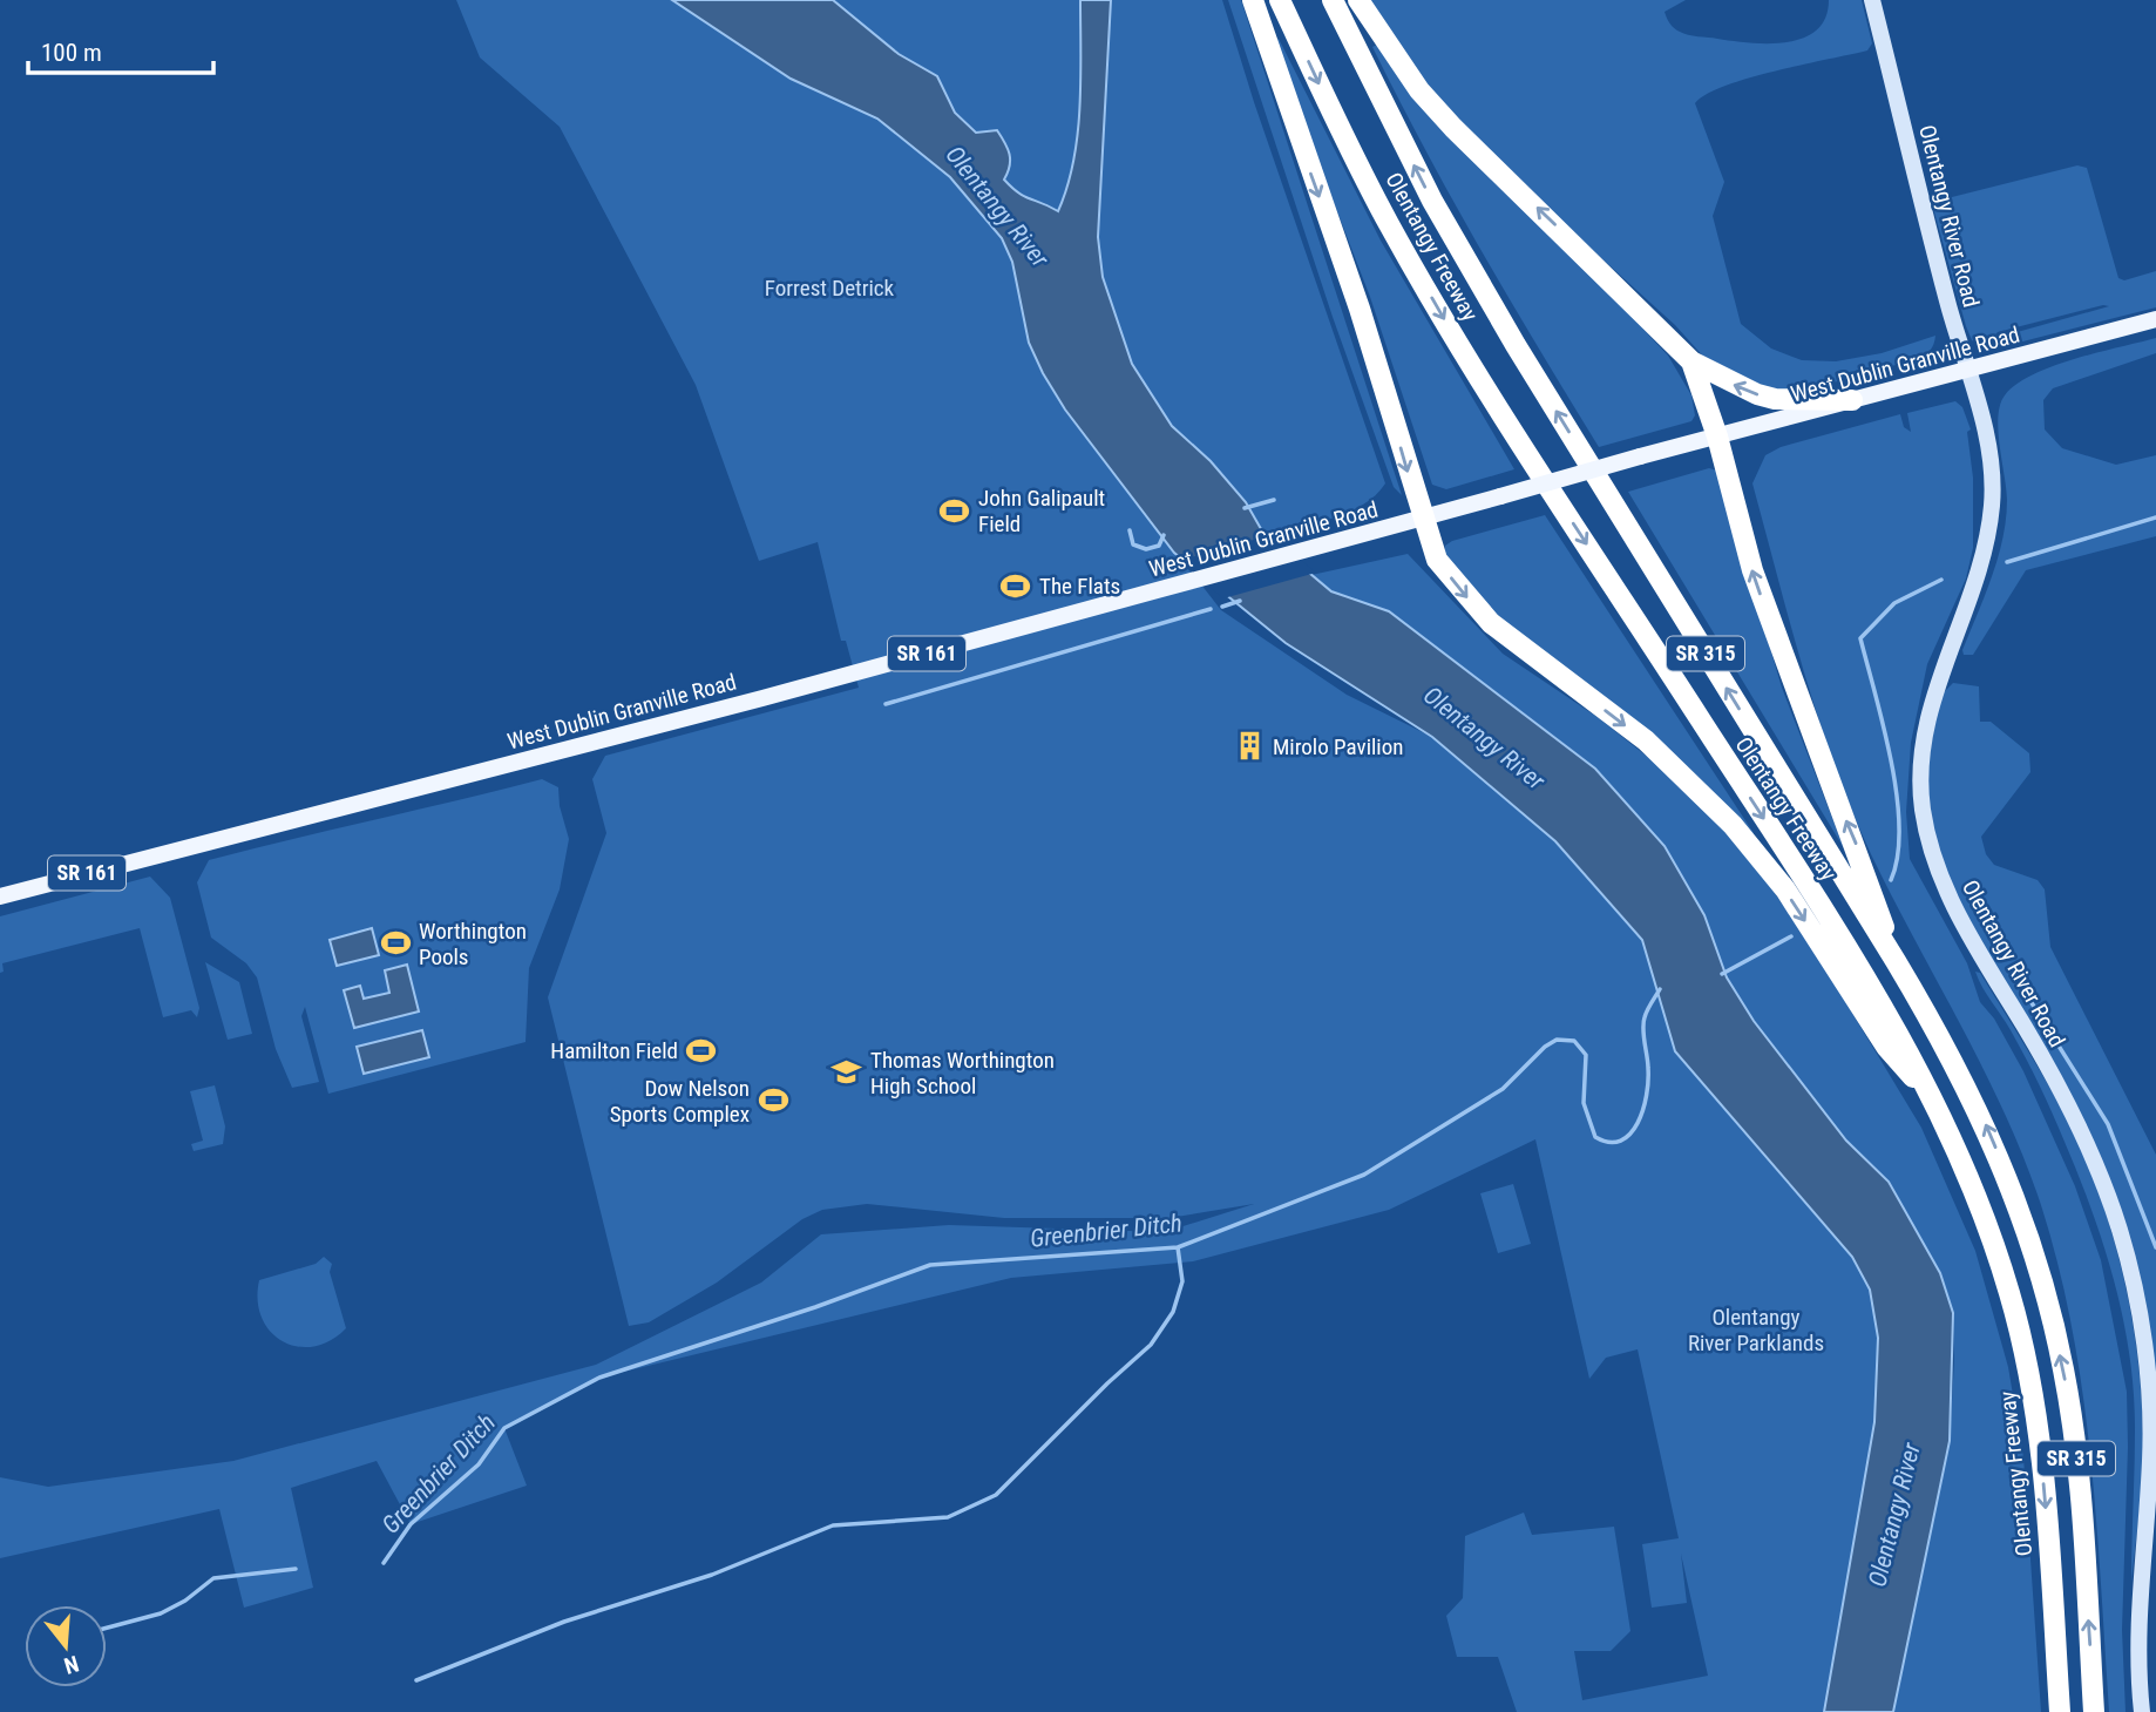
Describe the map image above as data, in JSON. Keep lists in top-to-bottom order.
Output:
{
  "streets": {
    "highway": ["Olentangy Freeway", "SR 315"],
    "main road": ["Olentangy River Road", "West Dublin Granville Road", "SR 161"]
  },
  "crossings": [
    ["Olentangy River Road", "West Dublin Granville Road"]
  ],
  "water": ["Olentangy River", "Greenbrier Ditch"],
  "parks": ["Forrest Detrick", "Olentangy River Parklands"],
  "places": {
    "sports": [
      "John Galipault Field",
      "The Flats",
      "Worthington Pools",
      "Hamilton Field",
      "Dow Nelson Sports Complex"
    ],
    "building": ["Mirolo Pavilion"],
    "school or university": ["Thomas Worthington High School"]
  },
  "scale_bar": "100 m",
  "north": "bottom"
}
